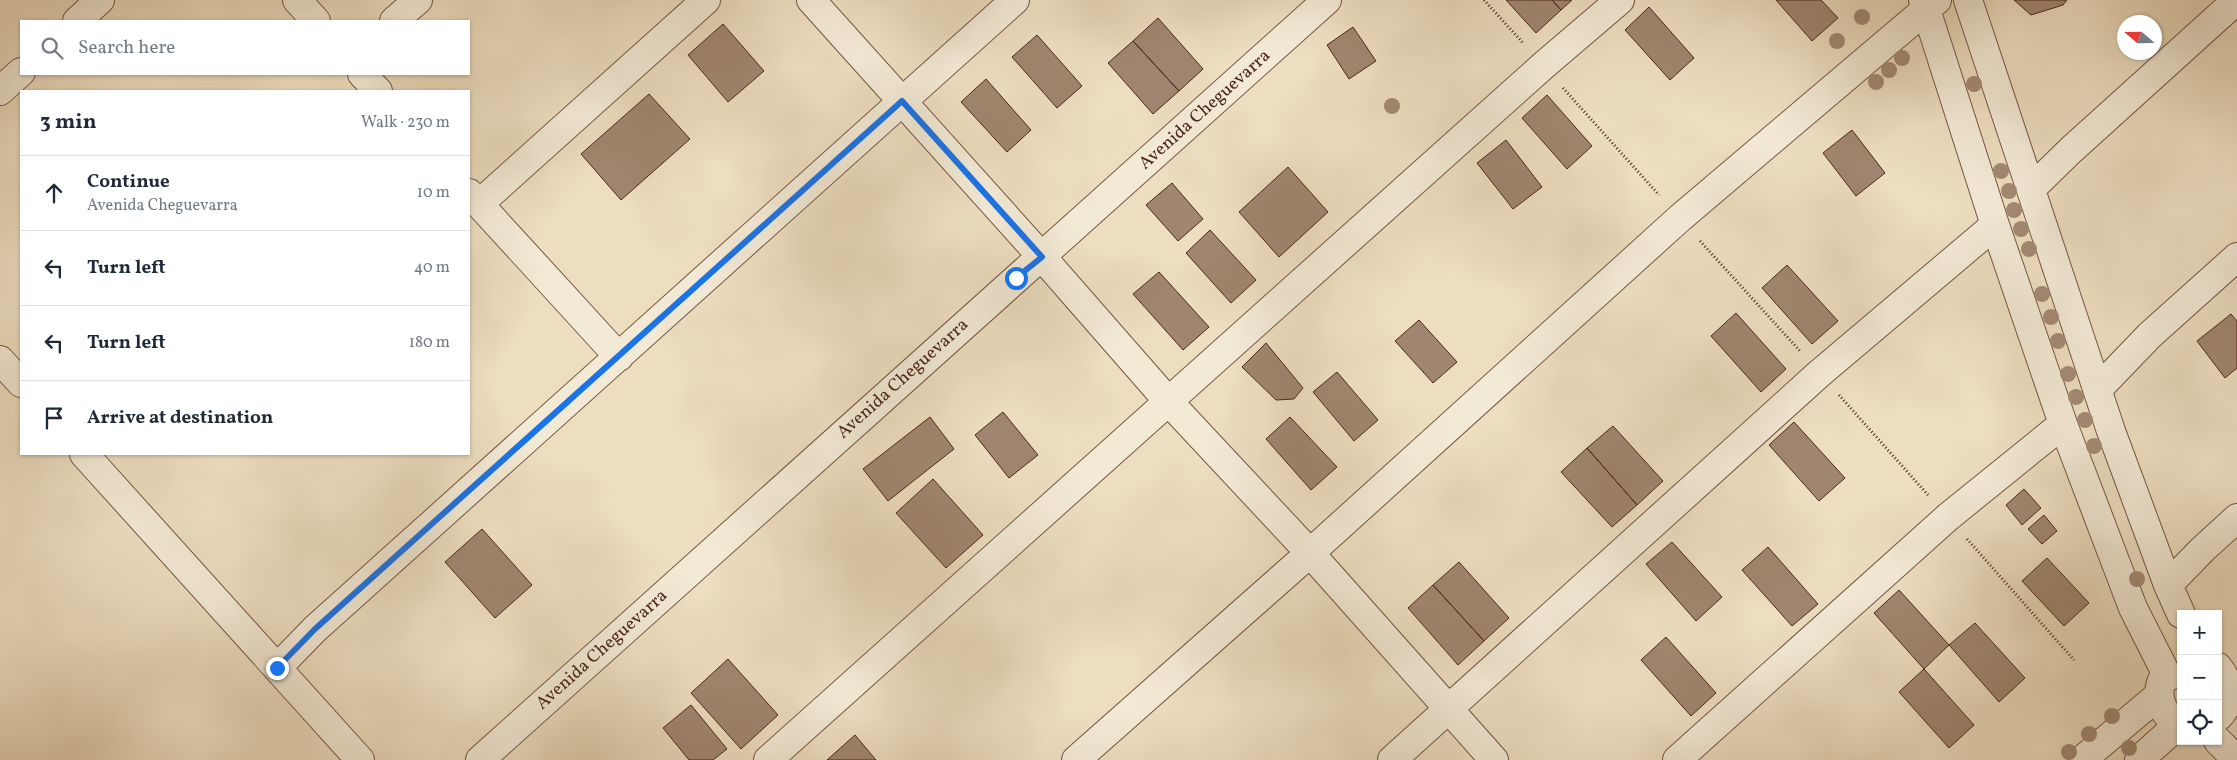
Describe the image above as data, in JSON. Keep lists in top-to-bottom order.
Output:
{
  "streets": {
    "street": ["Avenida Cheguevarra"]
  },
  "north": "left",
  "page": {
    "search": "Search here",
    "heading": ["3 min", "Walk · 230 m"],
    "list": [
      ["Continue", "Avenida Cheguevarra", "10 m"],
      ["Turn left", "40 m"],
      ["Turn left", "180 m"],
      "Arrive at destination"
    ],
    "map_buttons": ["+", "−"]
  }
}
